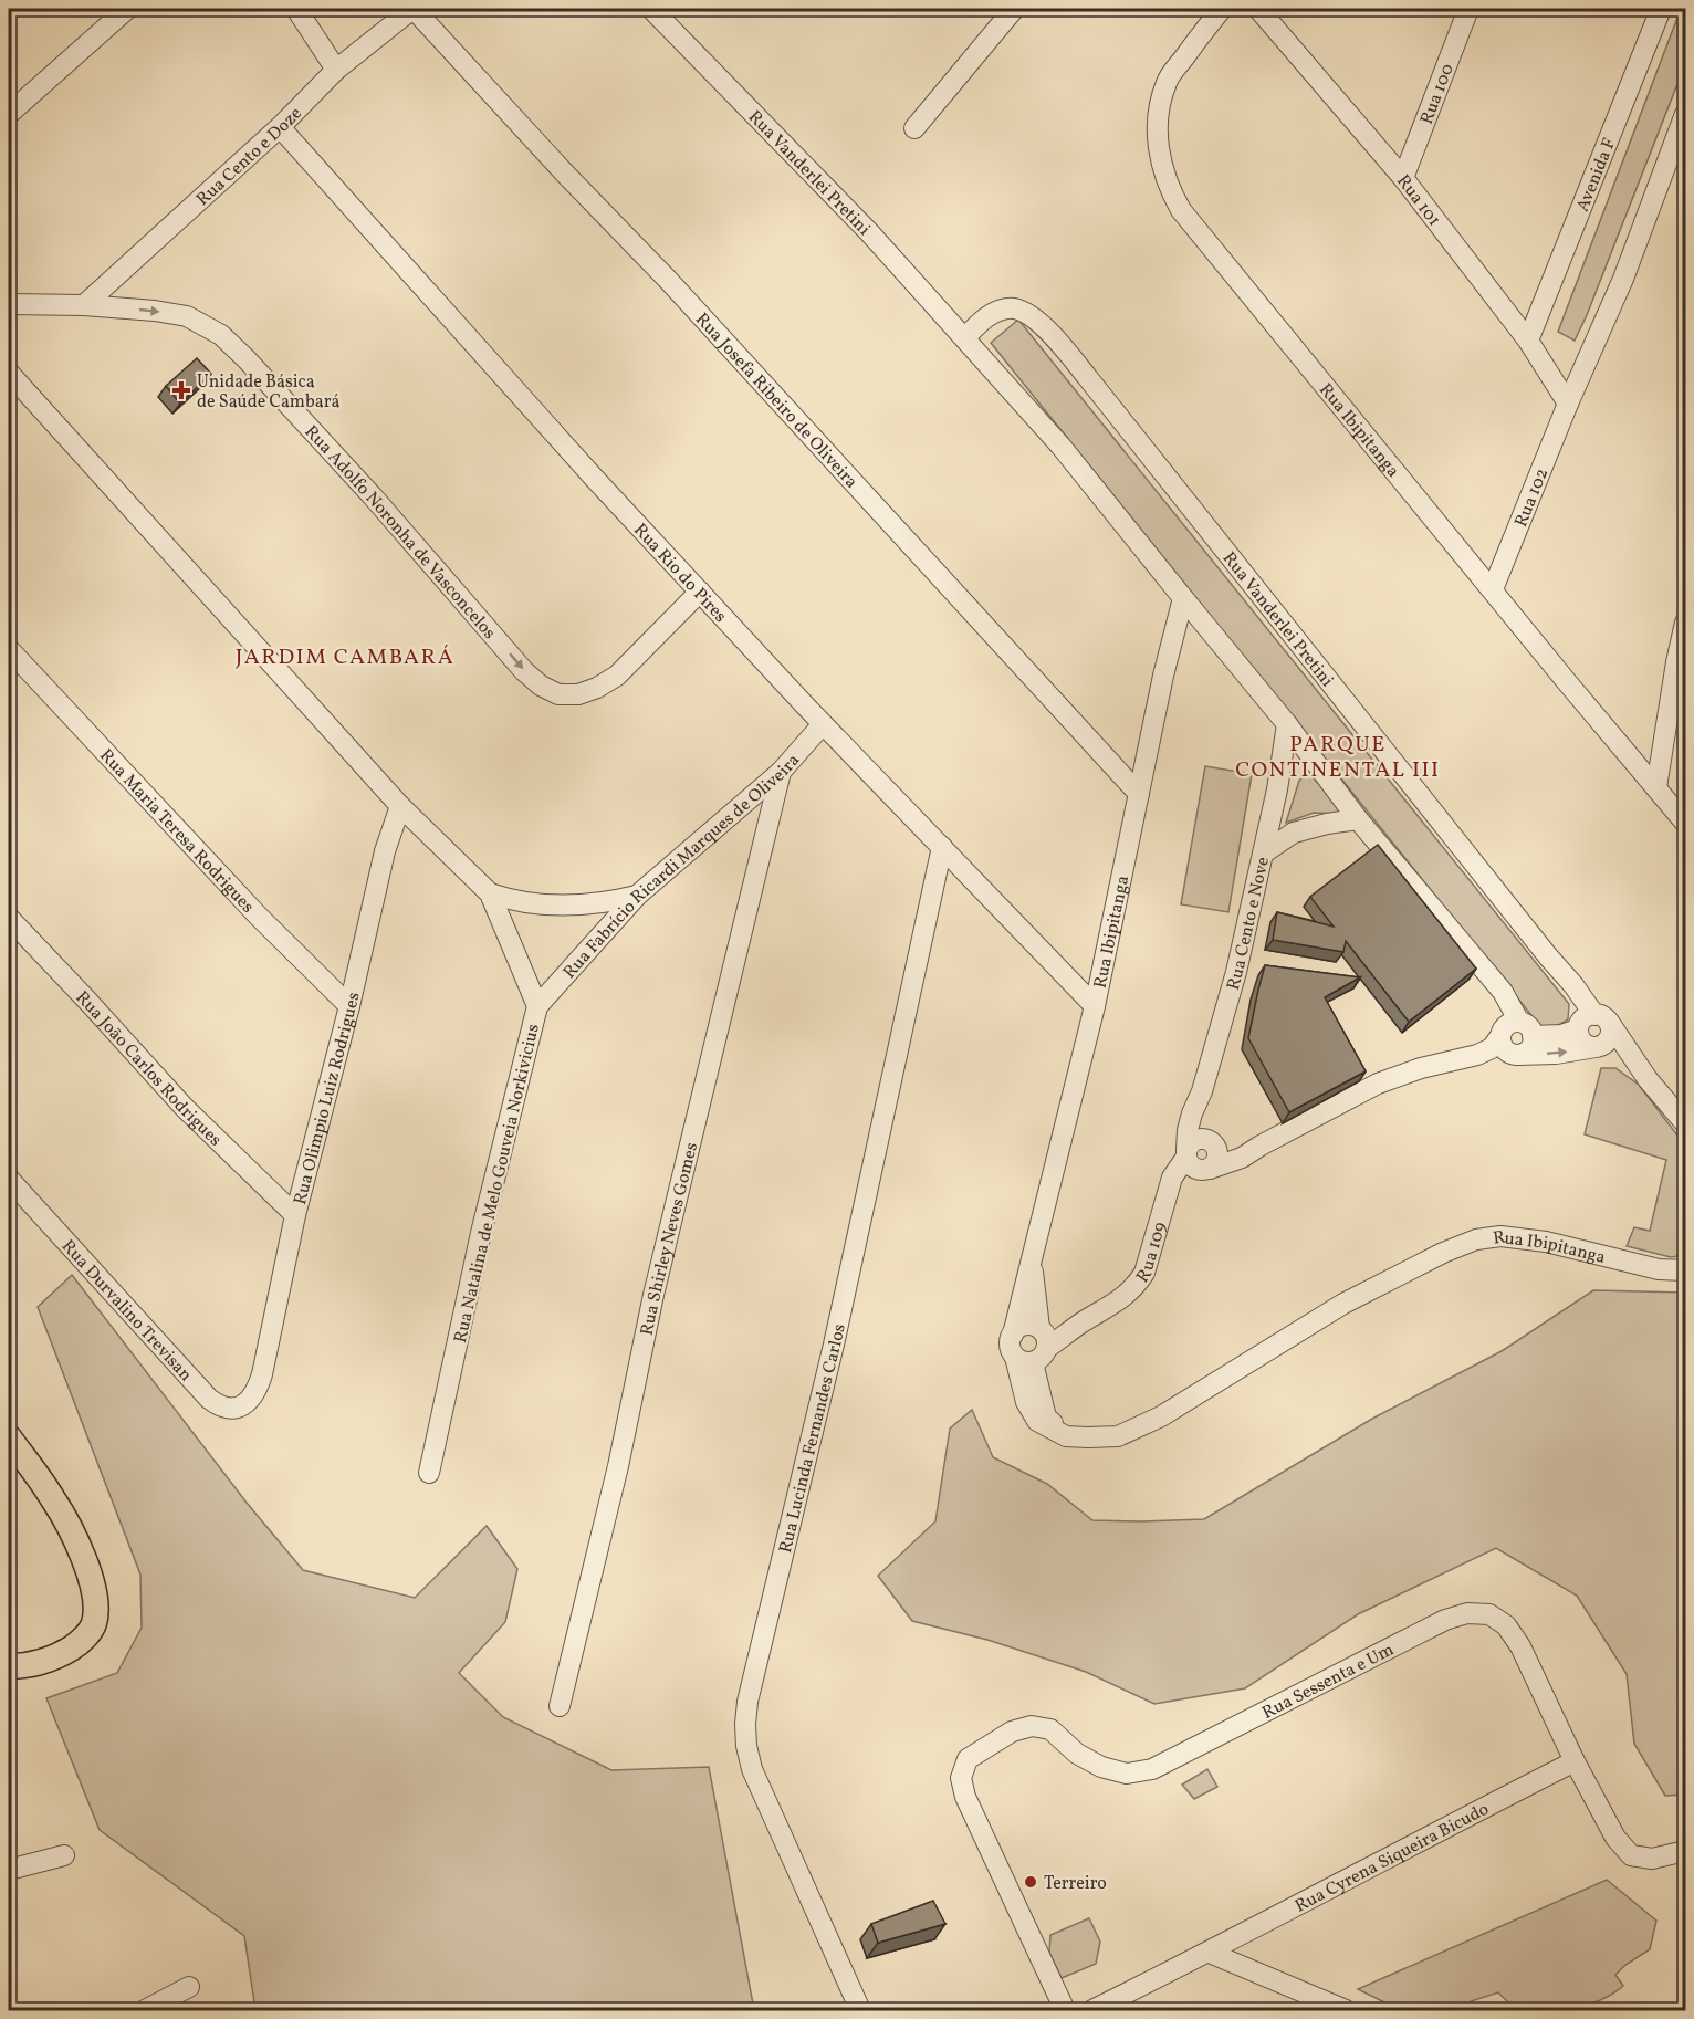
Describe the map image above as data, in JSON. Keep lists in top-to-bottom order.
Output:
{
  "streets": {
    "street": [
      "Rua 100",
      "Rua Cento e Doze",
      "Rua Vanderlei Pretini",
      "Avenida F",
      "Rua 101",
      "Rua Josefa Ribeiro de Oliveira",
      "Rua Ibipitanga",
      "Rua 102",
      "Rua Adolfo Noronha de Vasconcelos",
      "Rua Rio do Pires",
      "Rua Maria Teresa Rodrigues",
      "Rua Fabrício Ricardi Marques de Oliveira",
      "Rua Cento e Nove",
      "Rua João Carlos Rodrigues",
      "Rua Olimpio Luiz Rodrigues",
      "Rua Natalina de Melo Gouveia Norkivicius",
      "Rua Shirley Neves Gomes",
      "Rua 109",
      "Rua Durvalino Trevisan",
      "Rua Lucinda Fernandes Carlos",
      "Rua Sessenta e Um",
      "Rua Cyrena Siqueira Bicudo"
    ]
  },
  "crossings": [
    ["Rua 100", "Rua 101"],
    ["Rua Cento e Doze", "Rua Josefa Ribeiro de Oliveira"],
    ["Rua Cento e Doze", "Rua Adolfo Noronha de Vasconcelos"],
    ["Rua Cento e Doze", "Rua Rio do Pires"],
    ["Rua Vanderlei Pretini", "Rua Ibipitanga"],
    ["Rua Vanderlei Pretini", "Rua Cento e Nove"],
    ["Avenida F", "Rua 101"],
    ["Rua 101", "Rua 102"],
    ["Rua Josefa Ribeiro de Oliveira", "Rua Ibipitanga"],
    ["Rua Ibipitanga", "Rua 102"],
    ["Rua Ibipitanga", "Rua Rio do Pires"],
    ["Rua Ibipitanga", "Rua 109"],
    ["Rua Adolfo Noronha de Vasconcelos", "Rua Rio do Pires"],
    ["Rua Rio do Pires", "Rua Fabrício Ricardi Marques de Oliveira"],
    ["Rua Rio do Pires", "Rua Lucinda Fernandes Carlos"],
    ["Rua Maria Teresa Rodrigues", "Rua Olimpio Luiz Rodrigues"],
    ["Rua Fabrício Ricardi Marques de Oliveira", "Rua Natalina de Melo Gouveia Norkivicius"],
    ["Rua Fabrício Ricardi Marques de Oliveira", "Rua Shirley Neves Gomes"],
    ["Rua Cento e Nove", "Rua 109"],
    ["Rua João Carlos Rodrigues", "Rua Olimpio Luiz Rodrigues"],
    ["Rua Olimpio Luiz Rodrigues", "Rua Natalina de Melo Gouveia Norkivicius"],
    ["Rua Olimpio Luiz Rodrigues", "Rua Durvalino Trevisan"],
    ["Rua Sessenta e Um", "Rua Cyrena Siqueira Bicudo"]
  ],
  "one_way": ["Rua Adolfo Noronha de Vasconcelos"],
  "districts": ["JARDIM CAMBARÁ", "PARQUE CONTINENTAL III"],
  "places": {
    "health": ["Unidade Básica de Saúde Cambará"],
    "other": ["Terreiro"]
  }
}
